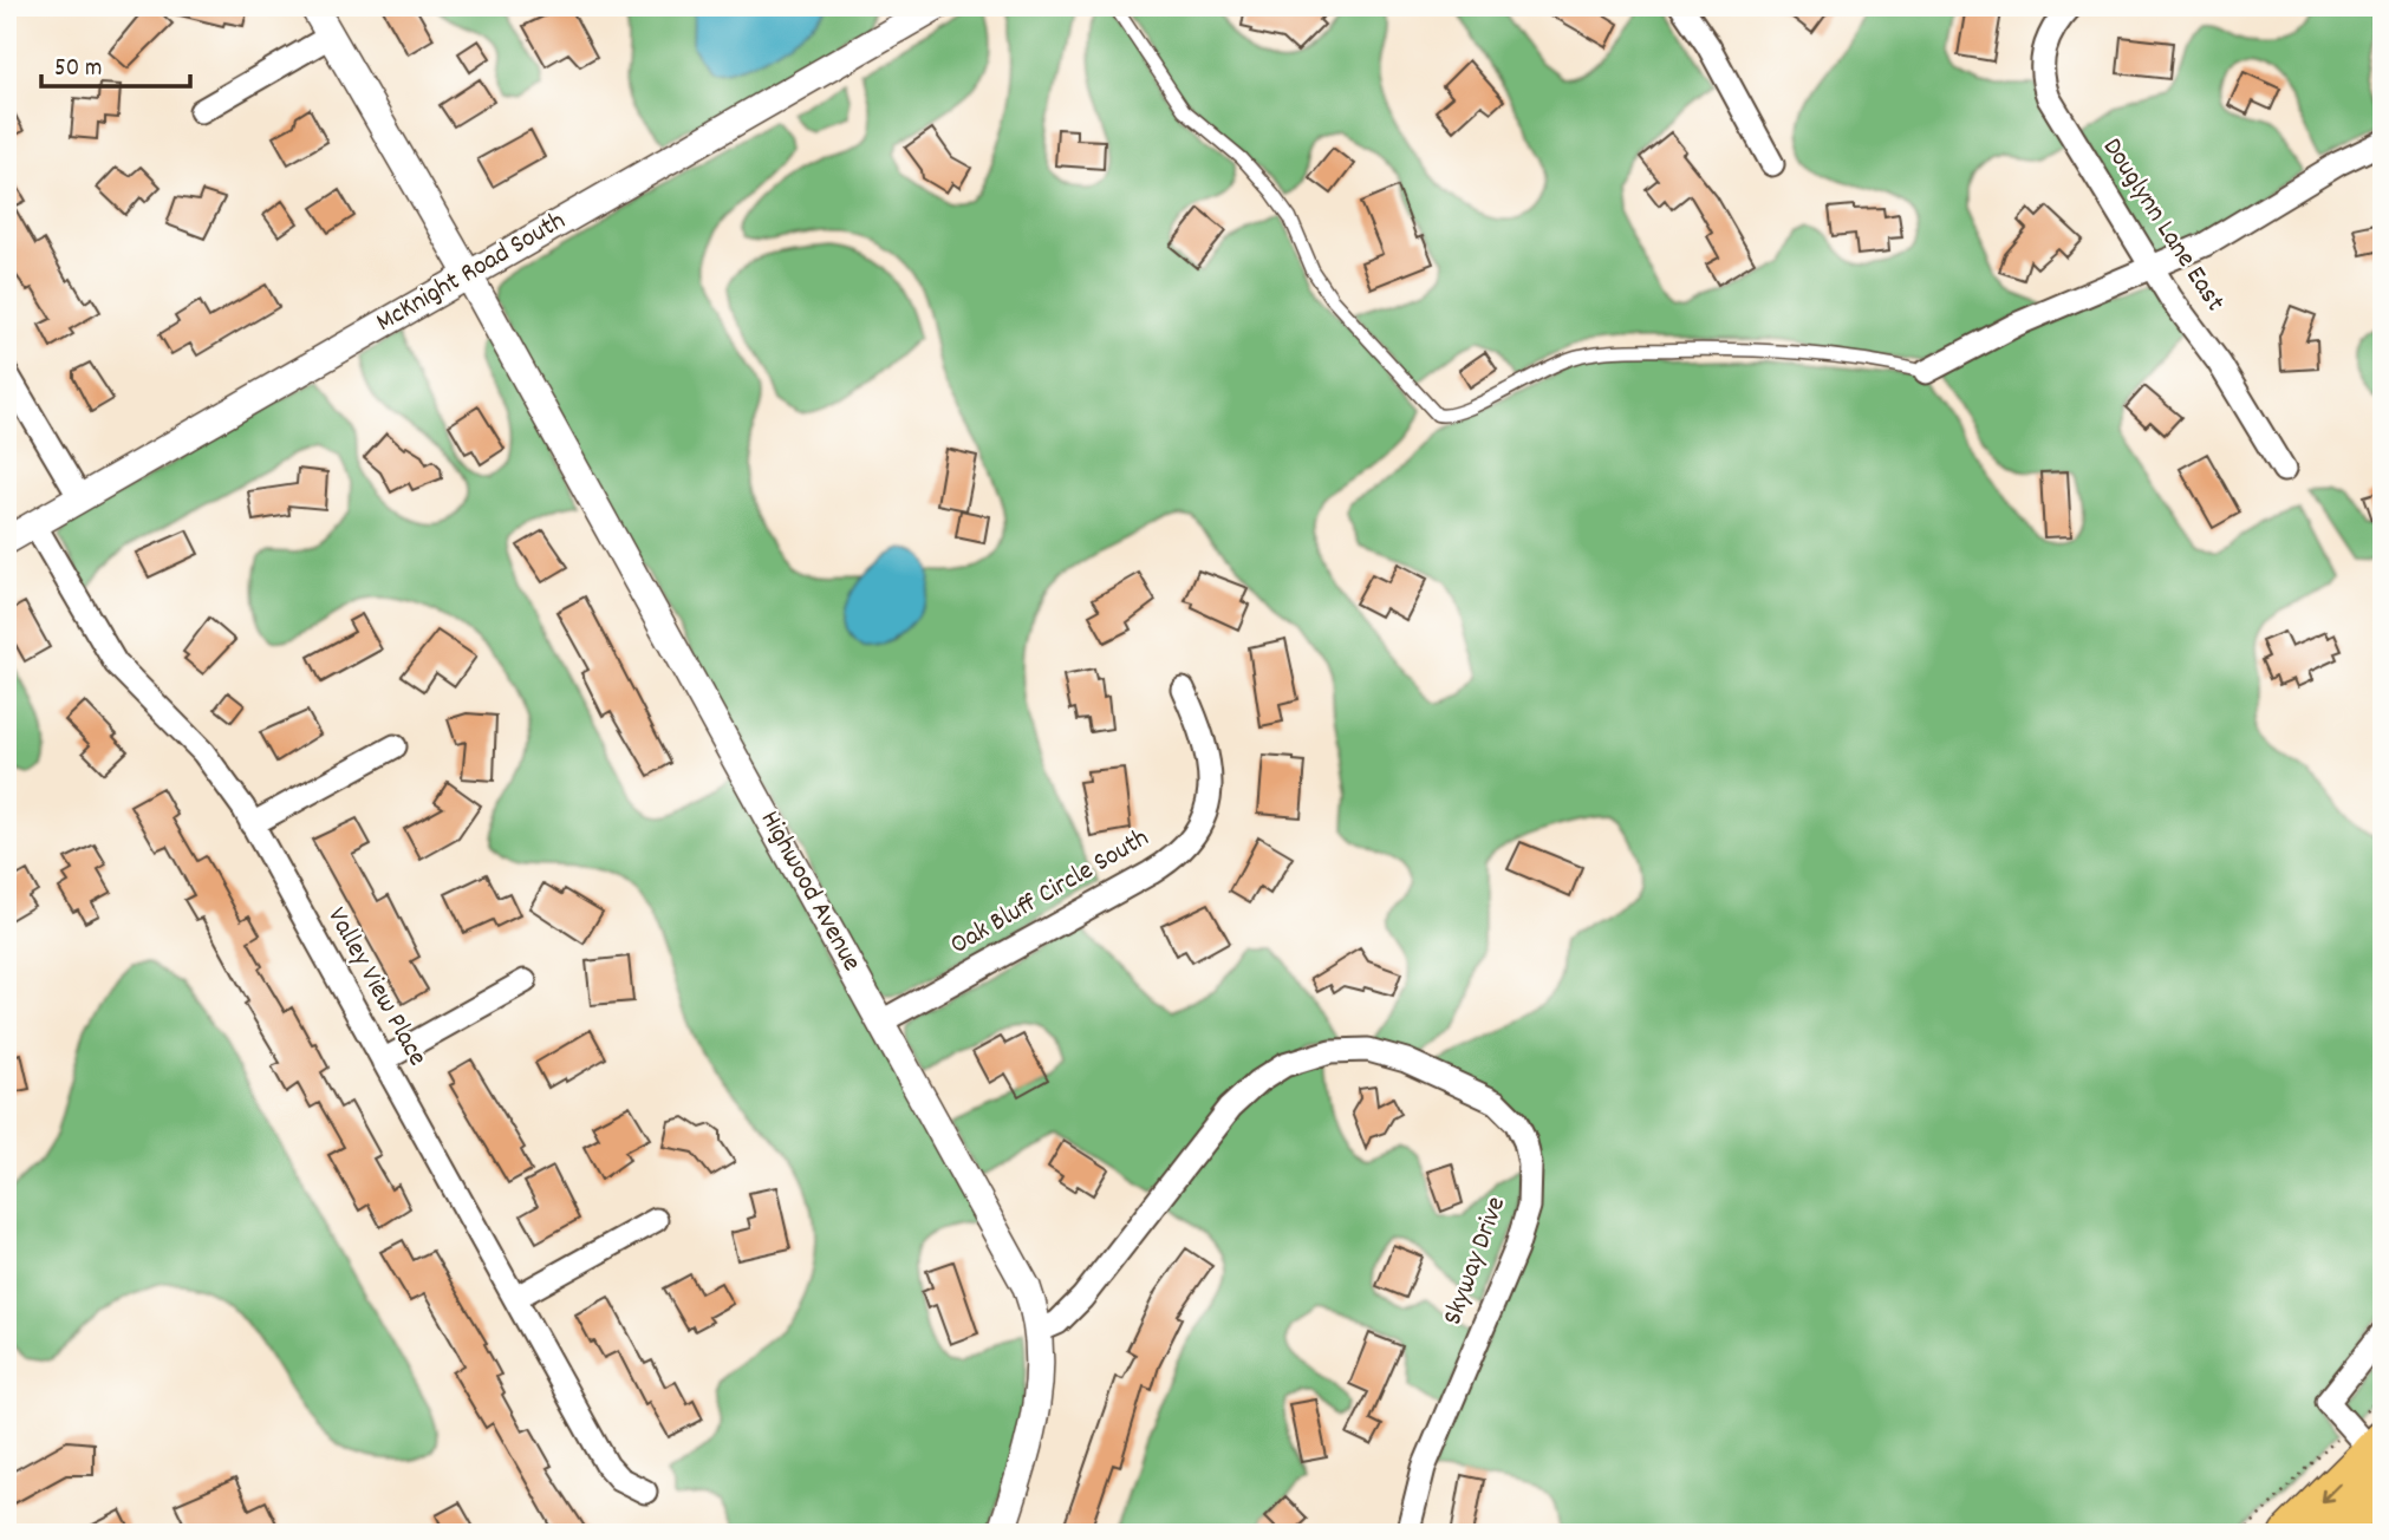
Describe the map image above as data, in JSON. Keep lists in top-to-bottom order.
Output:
{
  "streets": {
    "street": [
      "Douglynn Lane East",
      "McKnight Road South",
      "Highwood Avenue",
      "Oak Bluff Circle South",
      "Valley View Place",
      "Skyway Drive"
    ]
  },
  "crossings": [
    ["McKnight Road South", "Highwood Avenue"],
    ["McKnight Road South", "Valley View Place"],
    ["Highwood Avenue", "Oak Bluff Circle South"],
    ["Highwood Avenue", "Skyway Drive"]
  ],
  "scale_bar": "50 m"
}
